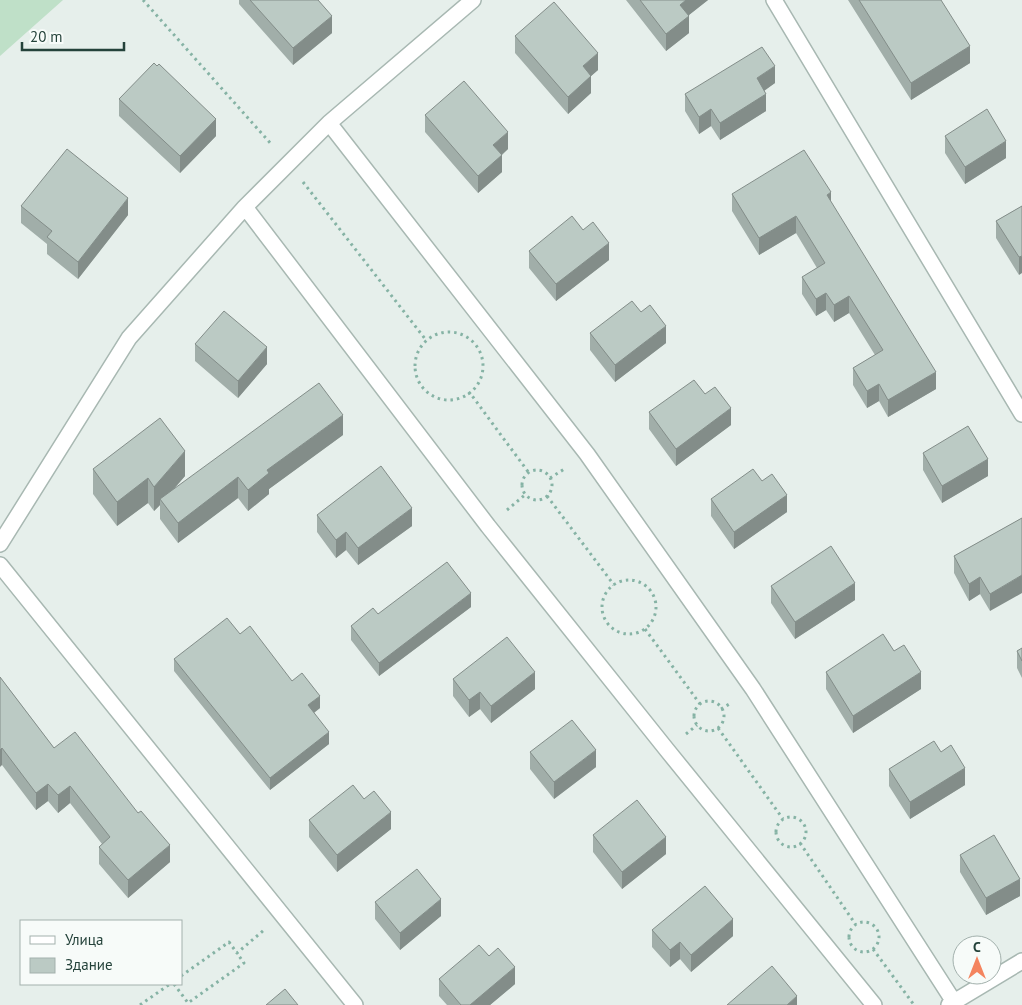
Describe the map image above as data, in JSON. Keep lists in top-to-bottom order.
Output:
{
  "legend": ["Улица", "Здание"],
  "scale_bar": "20 m",
  "north": "top"
}
